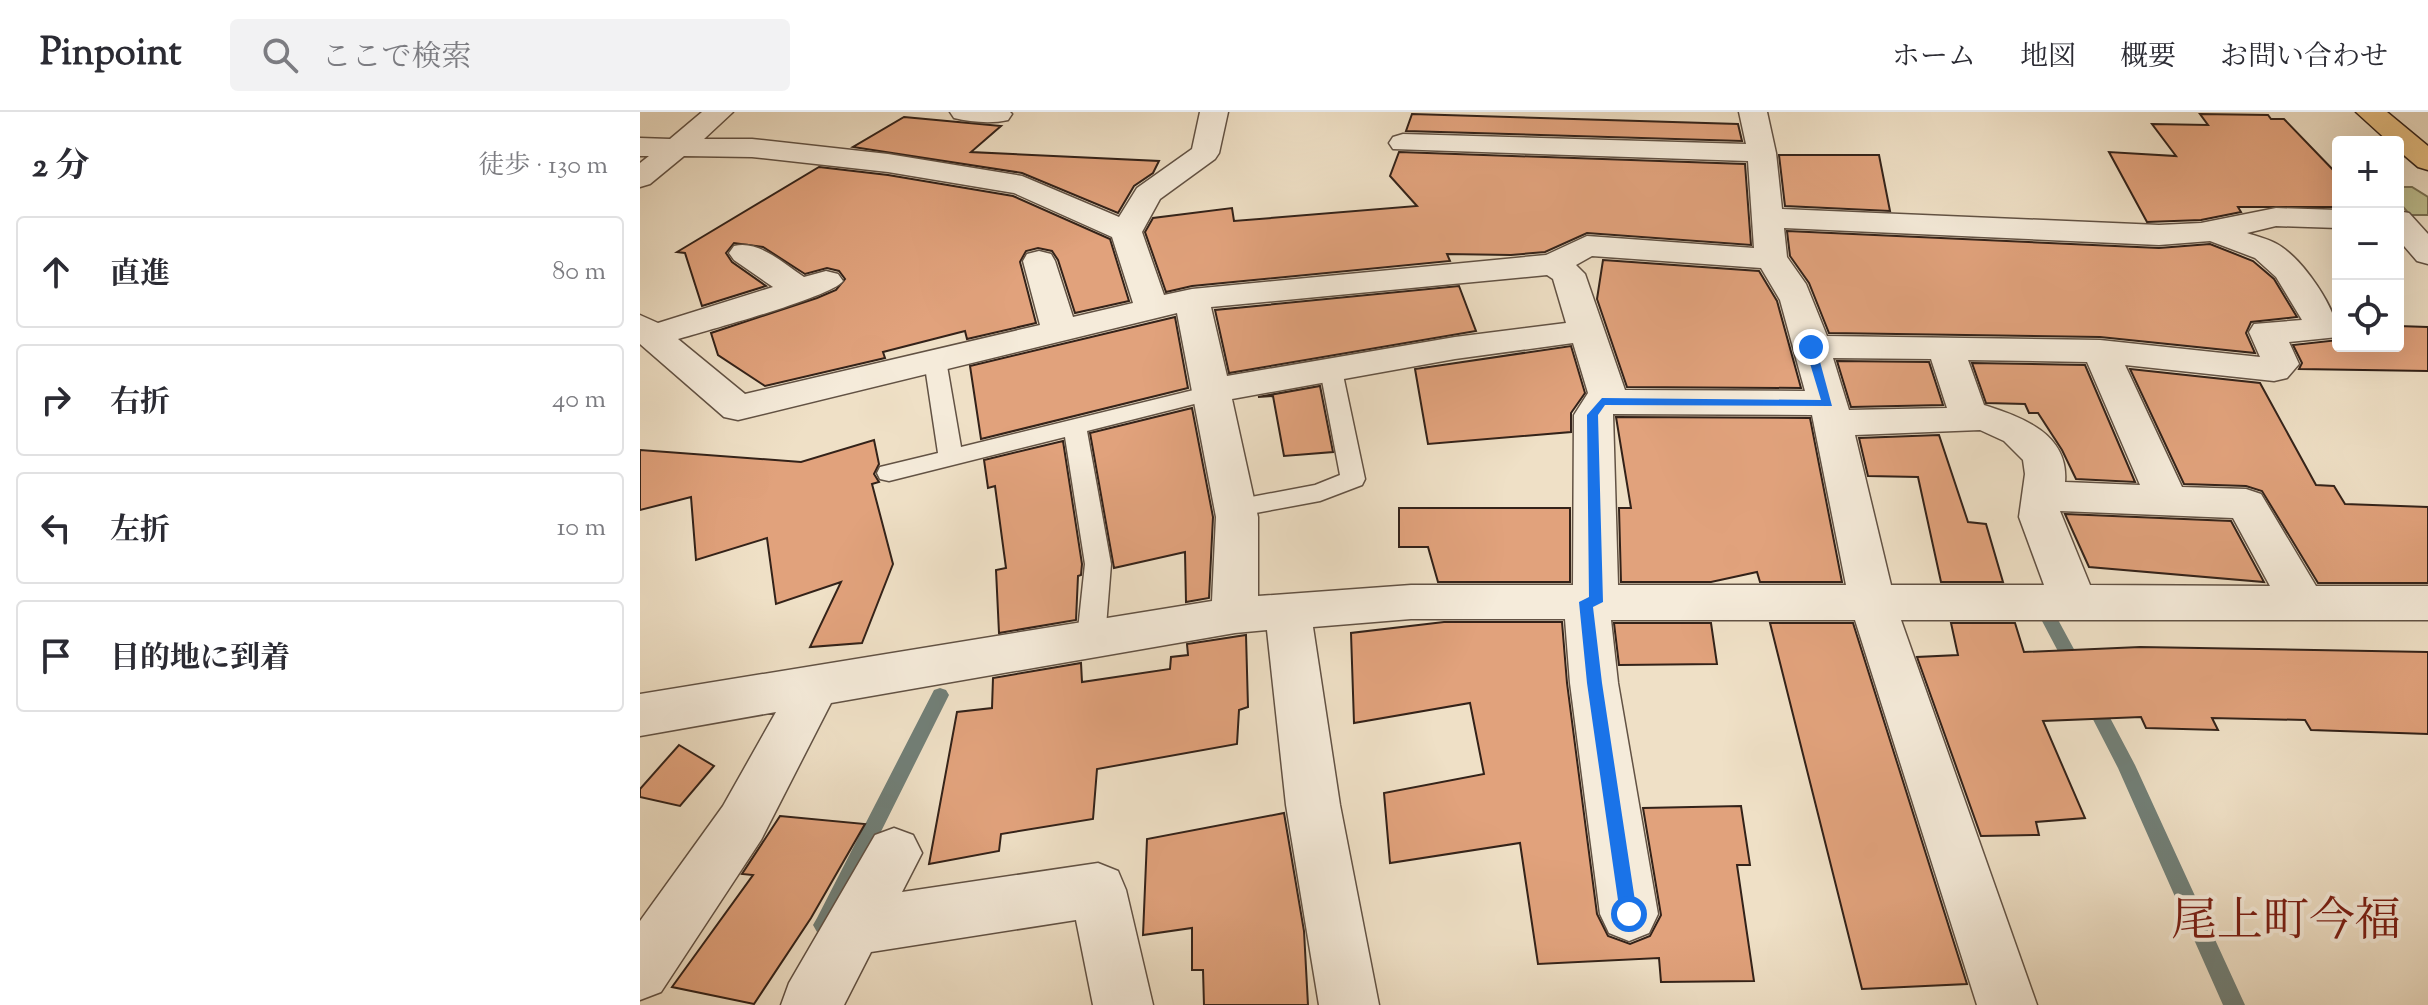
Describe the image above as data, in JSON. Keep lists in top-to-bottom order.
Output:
{
  "districts": ["尾上町今福"],
  "page": {
    "header": "Pinpoint",
    "search": "ここで検索",
    "nav": [
      "ホーム",
      "地図",
      "概要",
      "お問い合わせ"
    ],
    "heading": ["2 分", "徒歩 · 130 m"],
    "map_buttons": ["+", "−"],
    "list": [
      ["直進", "80 m"],
      ["右折", "40 m"],
      ["左折", "10 m"],
      "目的地に到着"
    ]
  }
}
